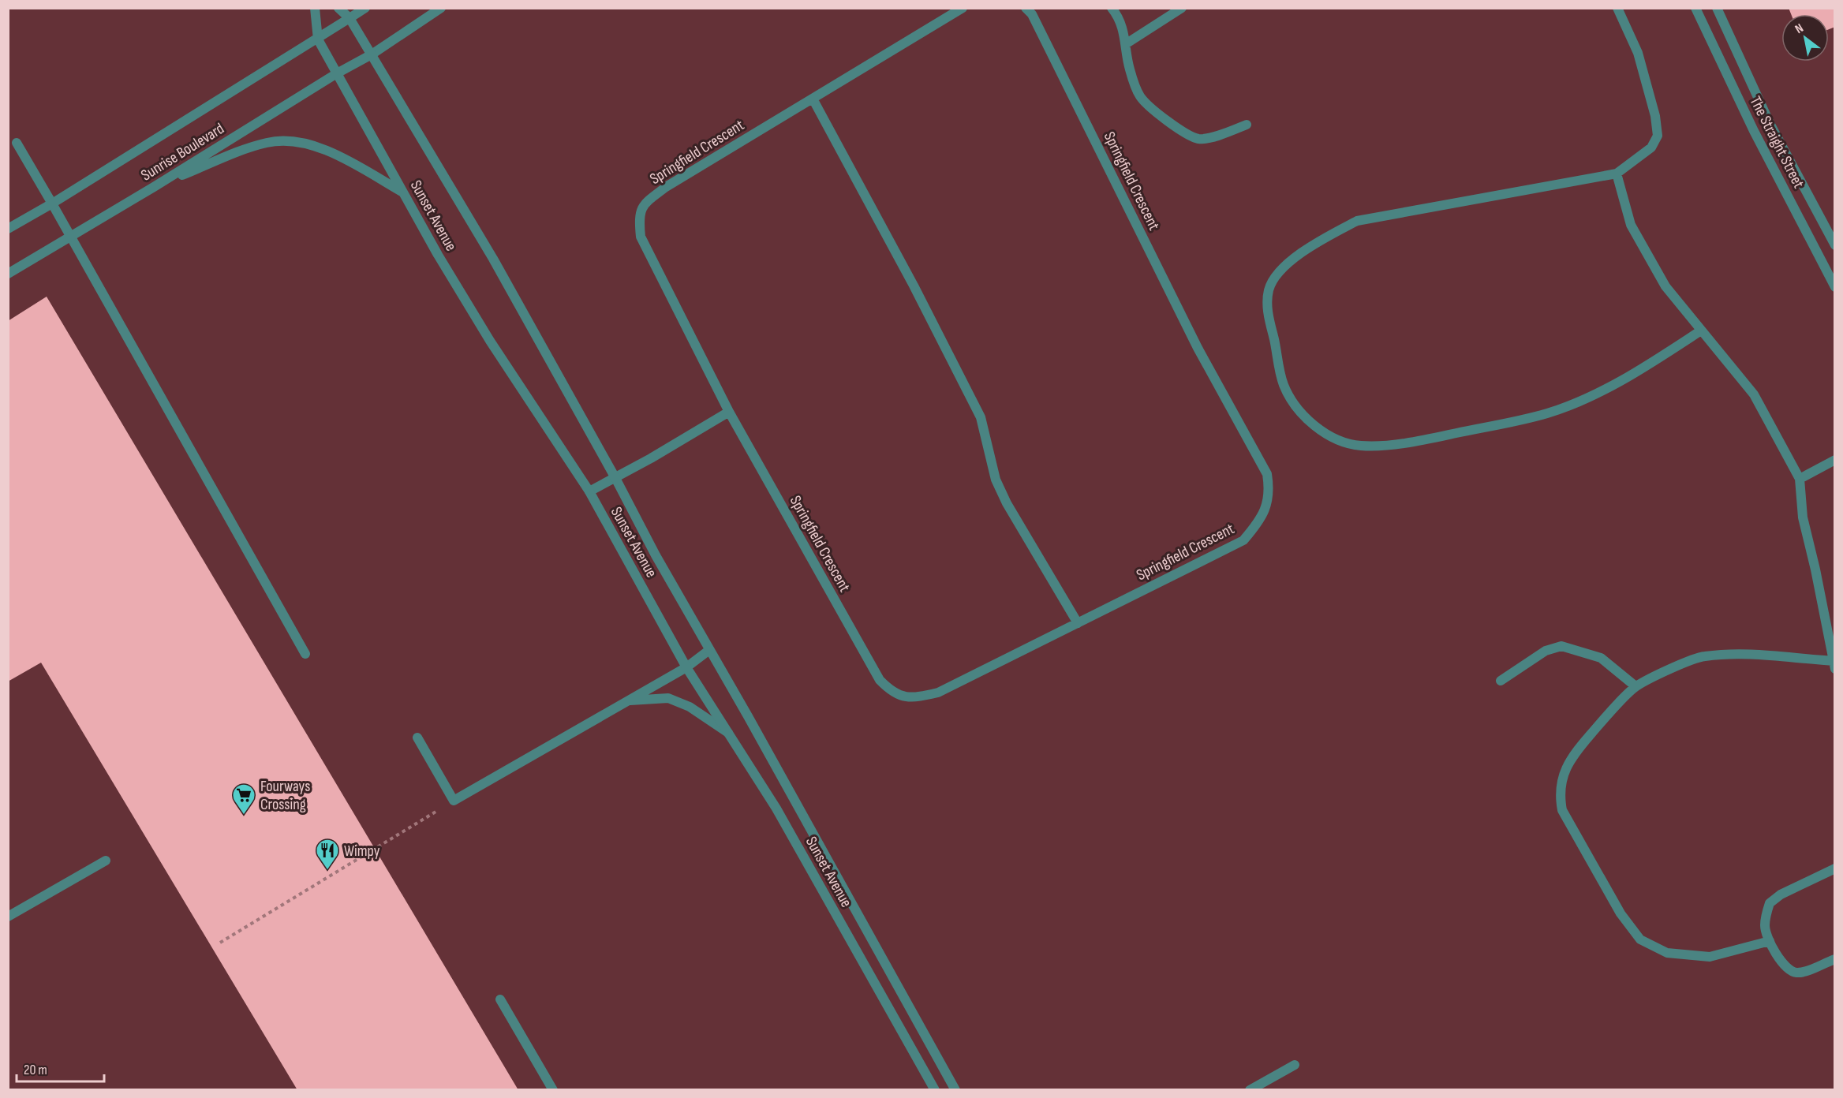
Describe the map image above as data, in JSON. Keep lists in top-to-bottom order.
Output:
{
  "streets": {
    "street": [
      "The Straight Street",
      "Sunrise Boulevard",
      "Springfield Crescent",
      "Sunset Avenue"
    ]
  },
  "crossings": [
    ["Sunrise Boulevard", "Sunset Avenue"]
  ],
  "places": {
    "supermarket": ["Fourways Crossing"],
    "restaurant": ["Wimpy"]
  },
  "scale_bar": "20 m",
  "north": "top left"
}
